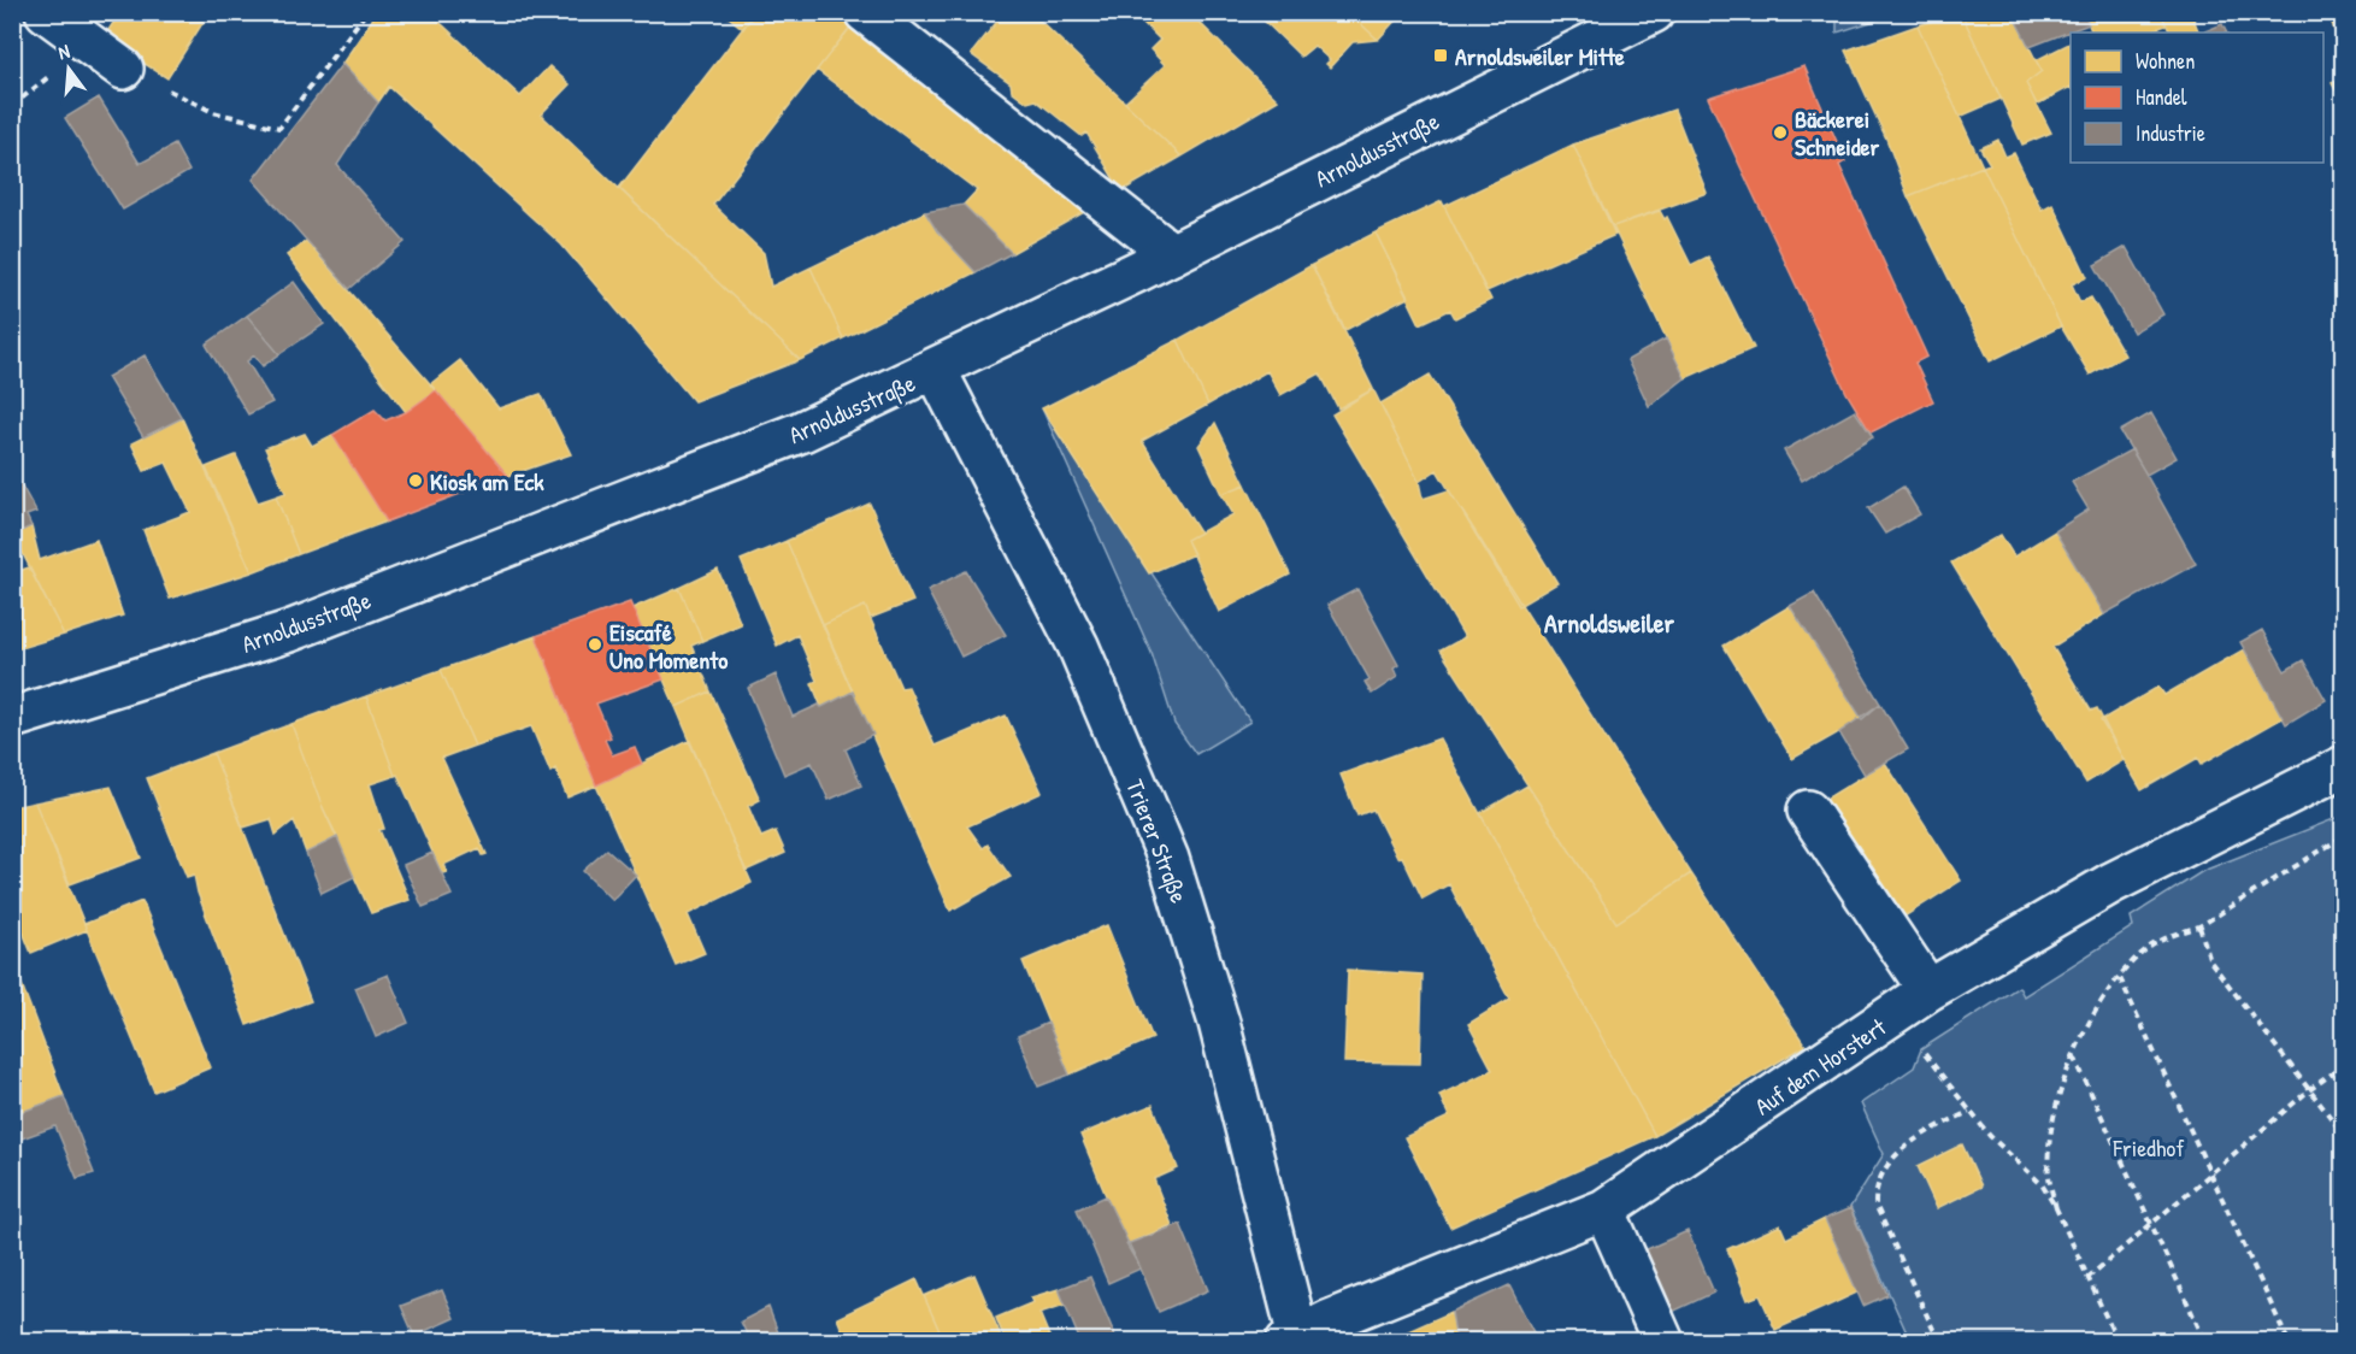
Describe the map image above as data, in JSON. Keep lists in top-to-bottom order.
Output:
{
  "streets": {
    "street": ["Arnoldusstraße", "Trierer Straße", "Auf dem Horstert"]
  },
  "crossings": [
    ["Arnoldusstraße", "Trierer Straße"],
    ["Trierer Straße", "Auf dem Horstert"]
  ],
  "districts": ["Arnoldsweiler"],
  "parks": ["Friedhof"],
  "places": {
    "transit": ["Arnoldsweiler Mitte"],
    "other": ["Bäckerei Schneider", "Kiosk am Eck", "Eiscafé Uno Momento"]
  },
  "legend": ["Wohnen", "Handel", "Industrie"],
  "north": "top"
}
